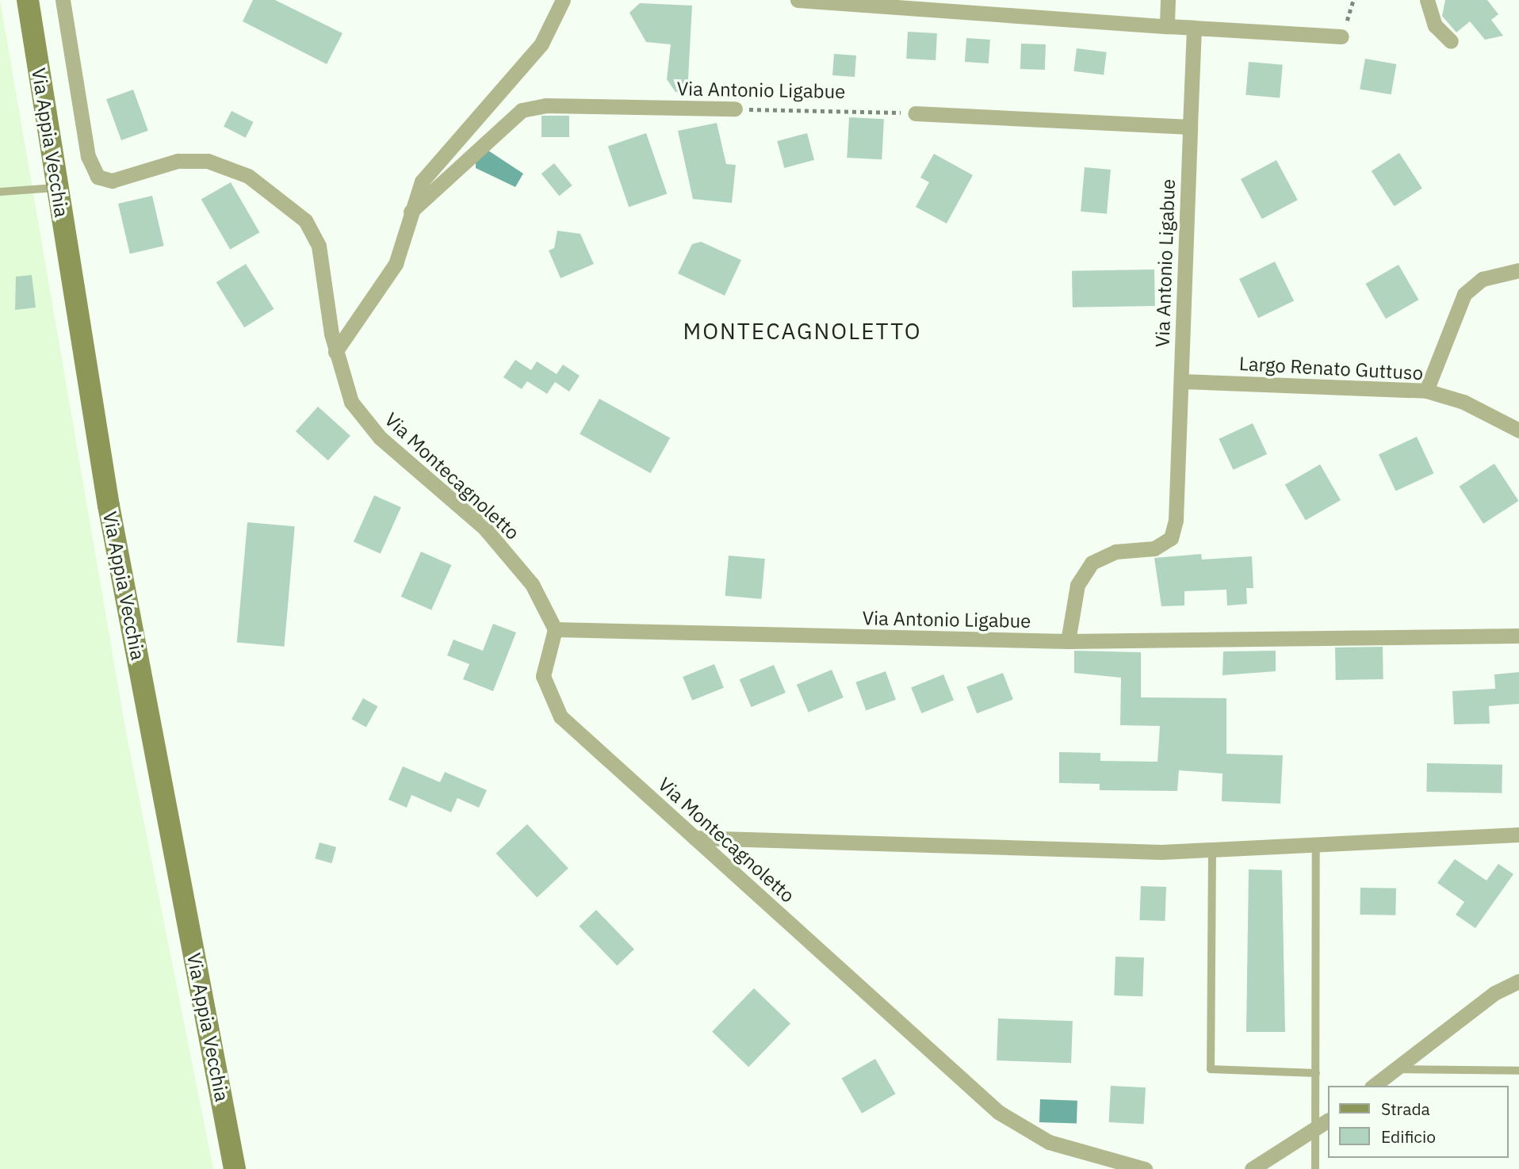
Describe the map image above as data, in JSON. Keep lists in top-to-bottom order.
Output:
{
  "streets": {
    "main road": ["Via Appia Vecchia"],
    "street": ["Via Antonio Ligabue", "Largo Renato Guttuso", "Via Montecagnoletto"]
  },
  "crossings": [
    ["Via Antonio Ligabue", "Largo Renato Guttuso"],
    ["Via Antonio Ligabue", "Via Montecagnoletto"]
  ],
  "districts": ["MONTECAGNOLETTO"],
  "legend": ["Strada", "Edificio"]
}
